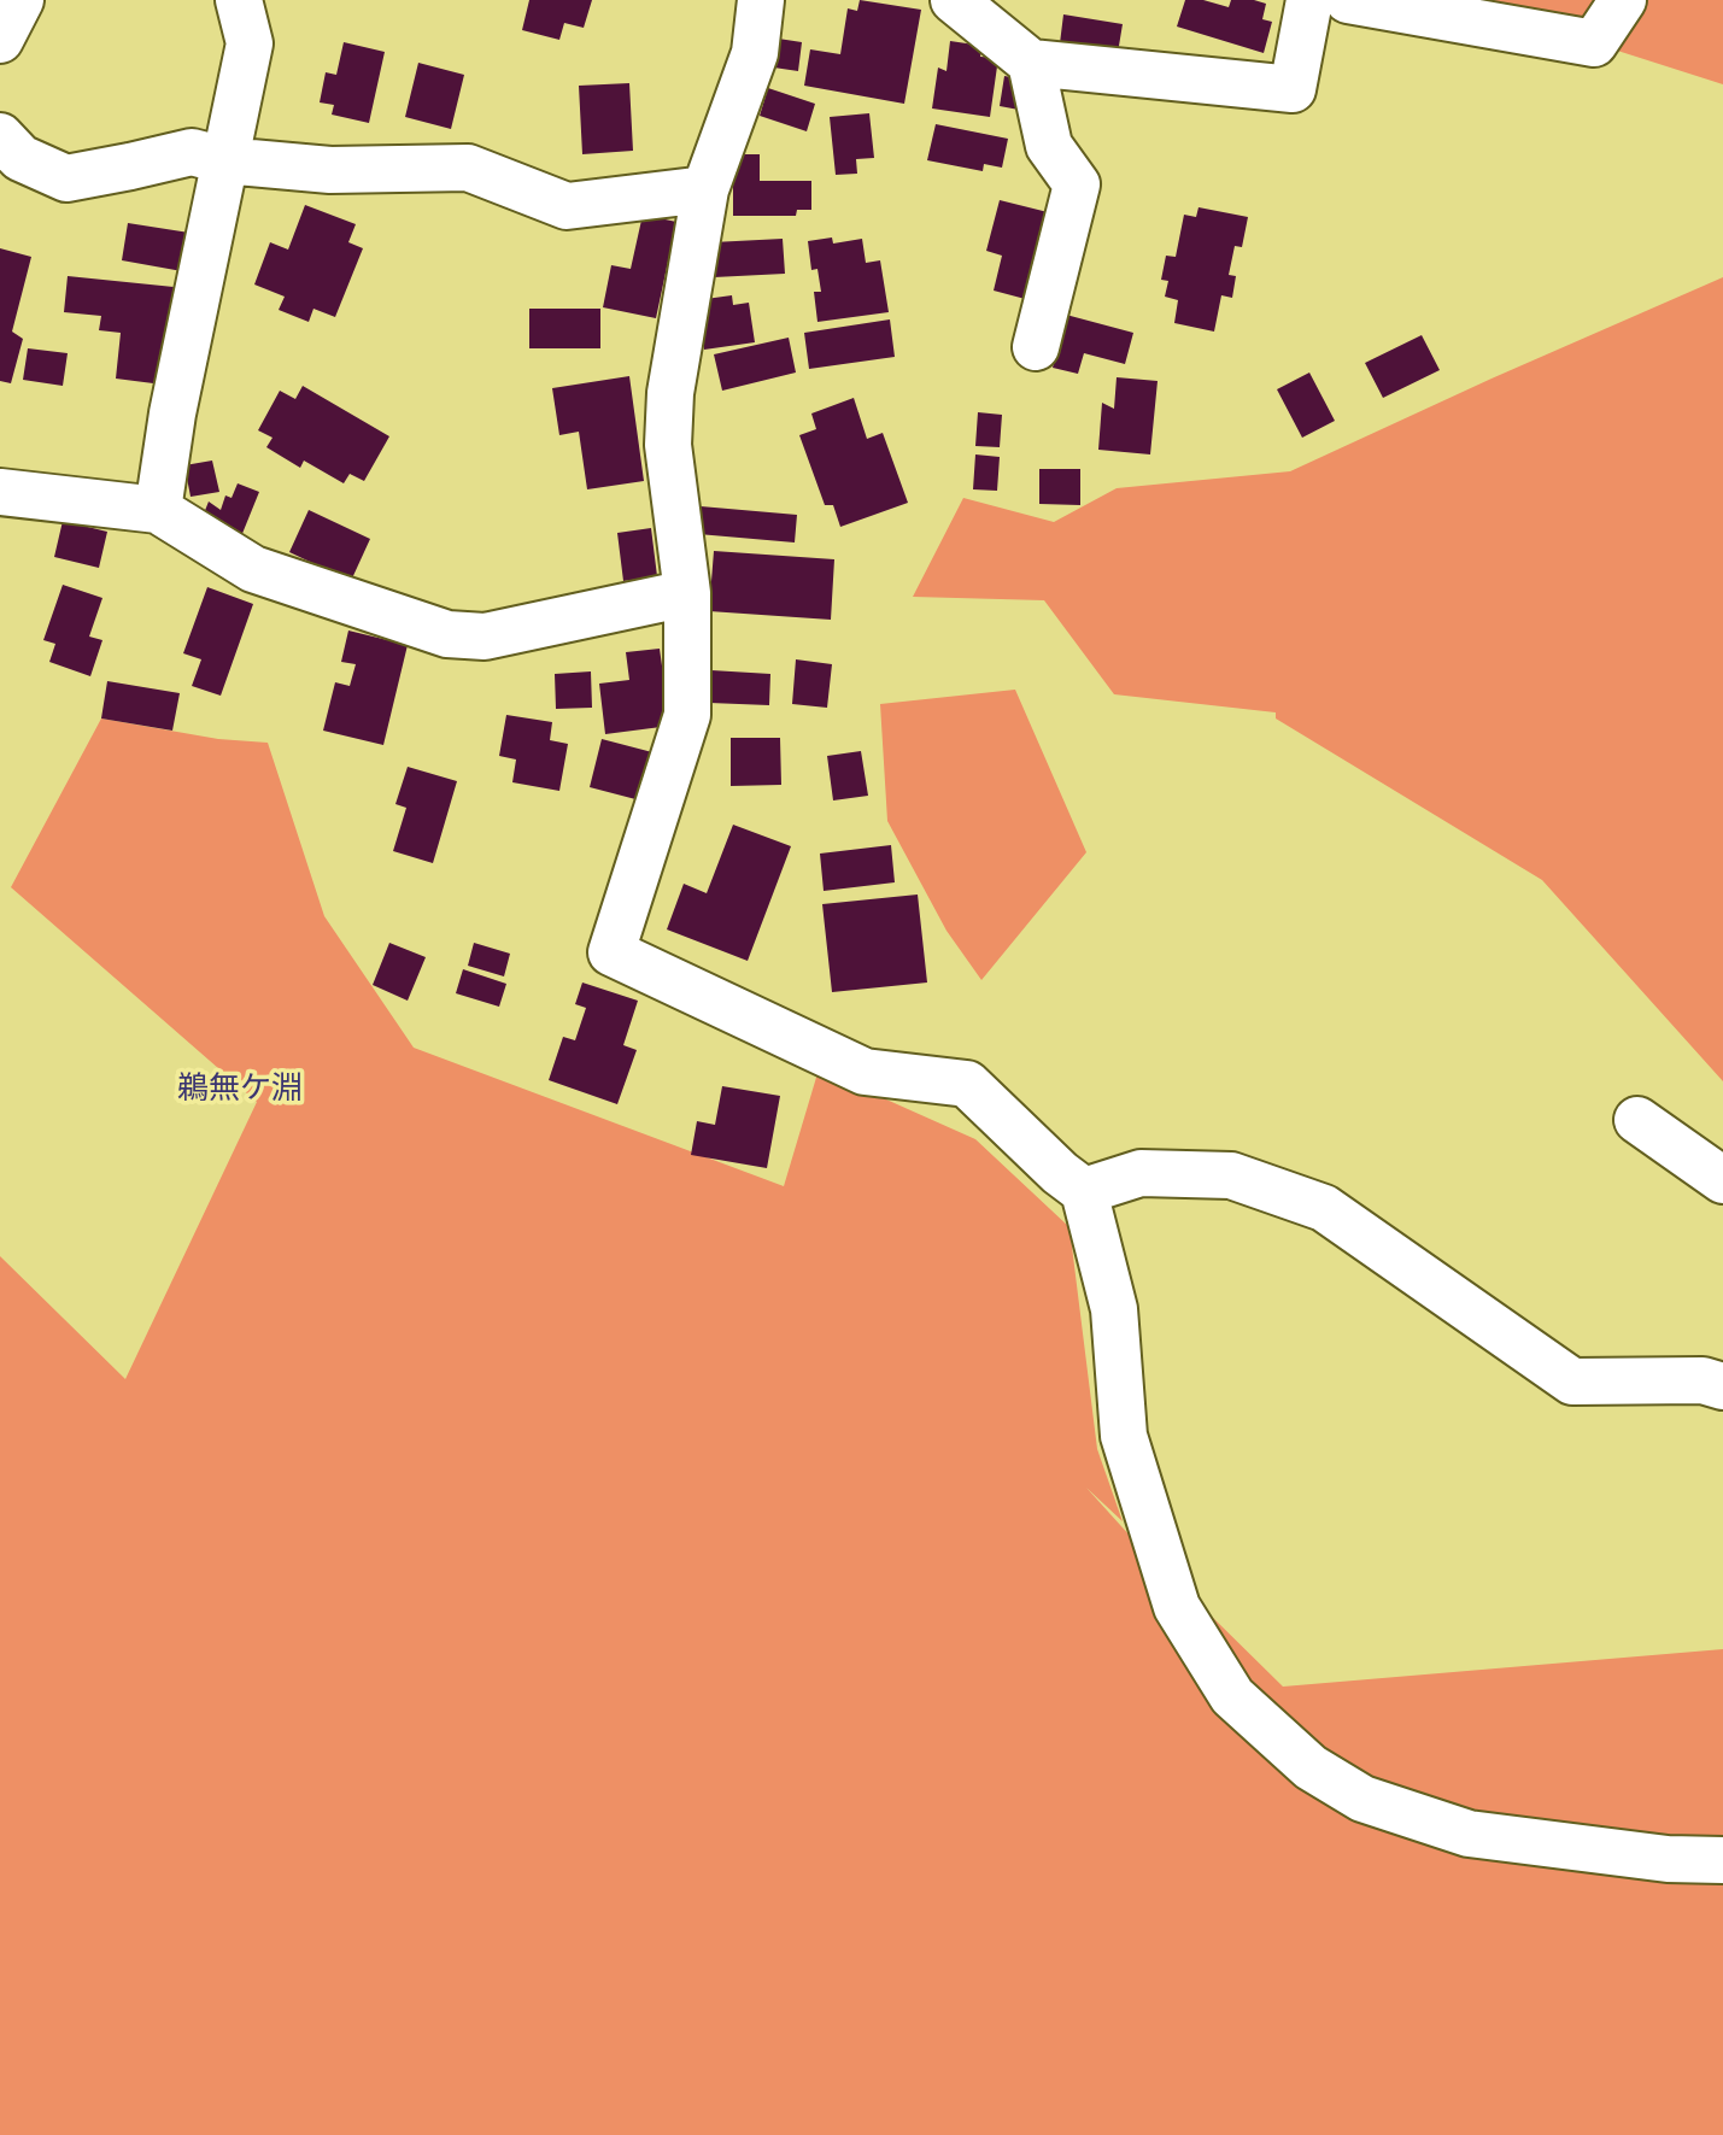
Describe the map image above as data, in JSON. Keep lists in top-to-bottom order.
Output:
{
  "districts": ["鵜無ケ淵"]
}
